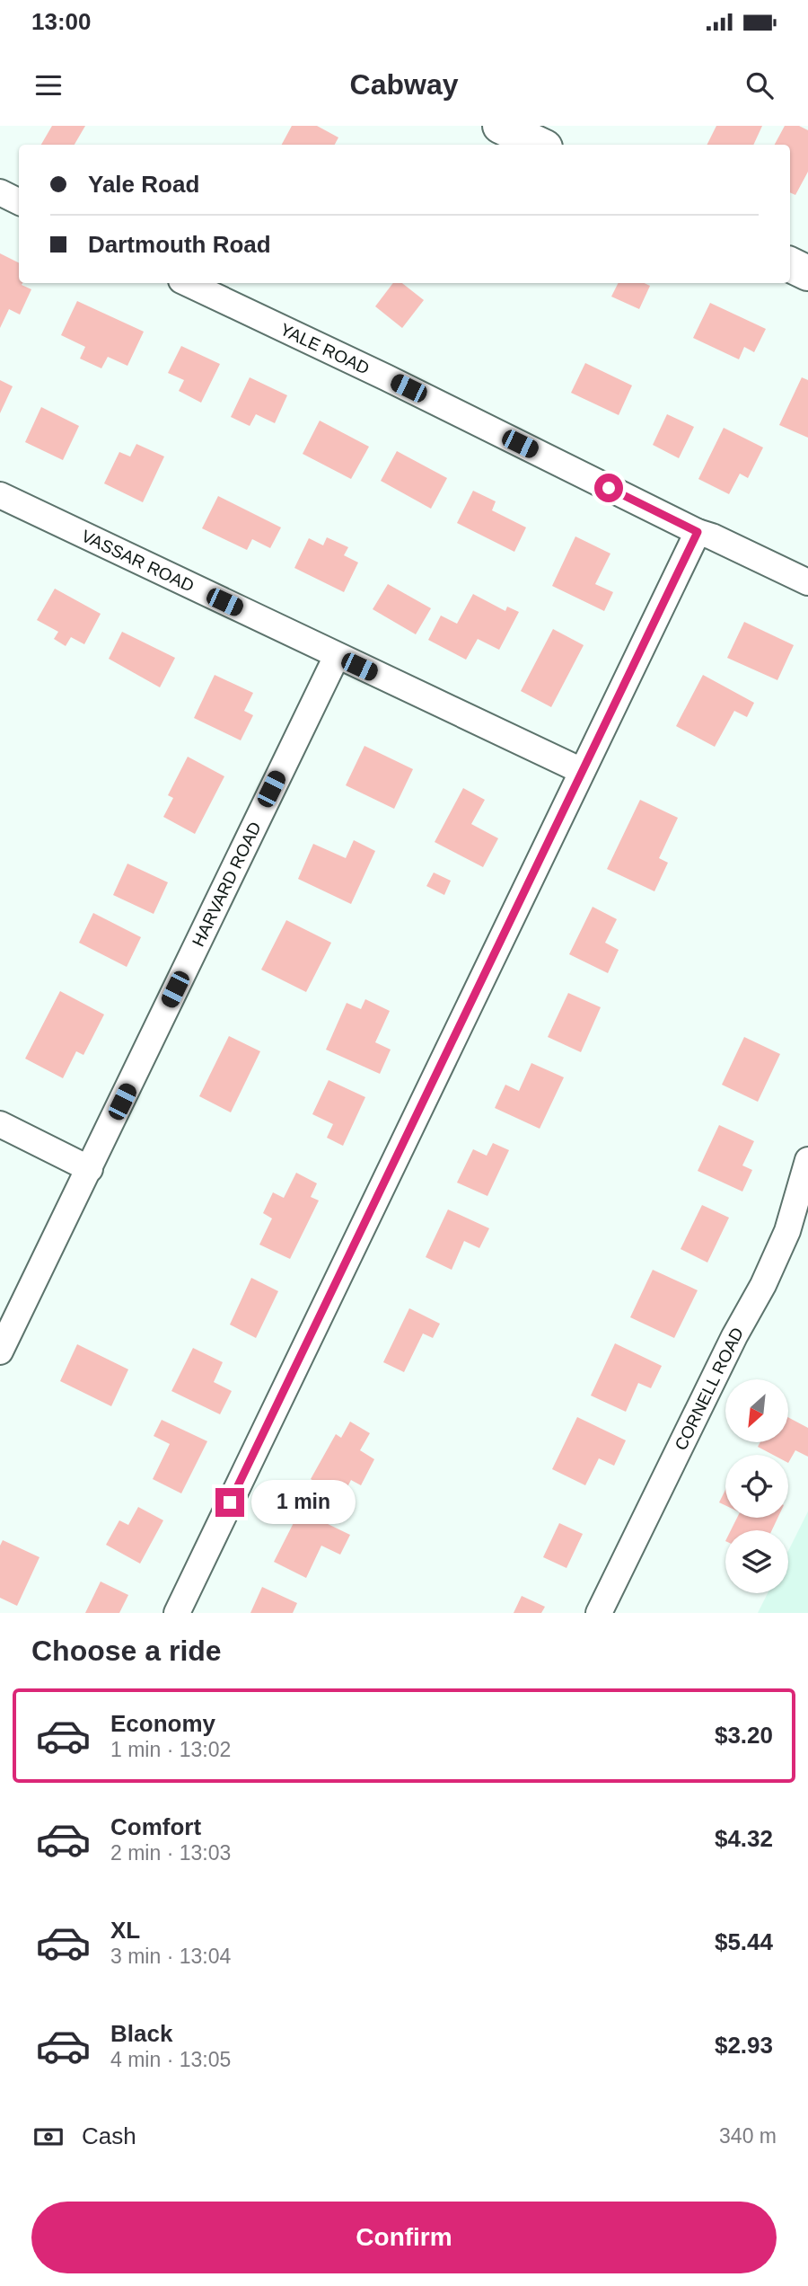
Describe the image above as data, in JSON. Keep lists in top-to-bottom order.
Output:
{
  "streets": {
    "street": [
      "YALE ROAD",
      "VASSAR ROAD",
      "HARVARD ROAD",
      "CORNELL ROAD"
    ]
  },
  "crossings": [
    ["VASSAR ROAD", "HARVARD ROAD"]
  ],
  "north": "bottom left",
  "page": {
    "status": "13:00",
    "header": "Cabway",
    "banner": ["Yale Road", "Dartmouth Road"],
    "bubble": "1 min",
    "heading": "Choose a ride",
    "list": [
      {
        "name": "Economy",
        "note": "1 min · 13:02",
        "value": "$3.20"
      },
      {
        "name": "Comfort",
        "note": "2 min · 13:03",
        "value": "$4.32"
      },
      {
        "name": "XL",
        "note": "3 min · 13:04",
        "value": "$5.44"
      },
      {
        "name": "Black",
        "note": "4 min · 13:05",
        "value": "$2.93"
      }
    ],
    "pay": ["Cash", "340 m"],
    "buttons": "Confirm"
  }
}
